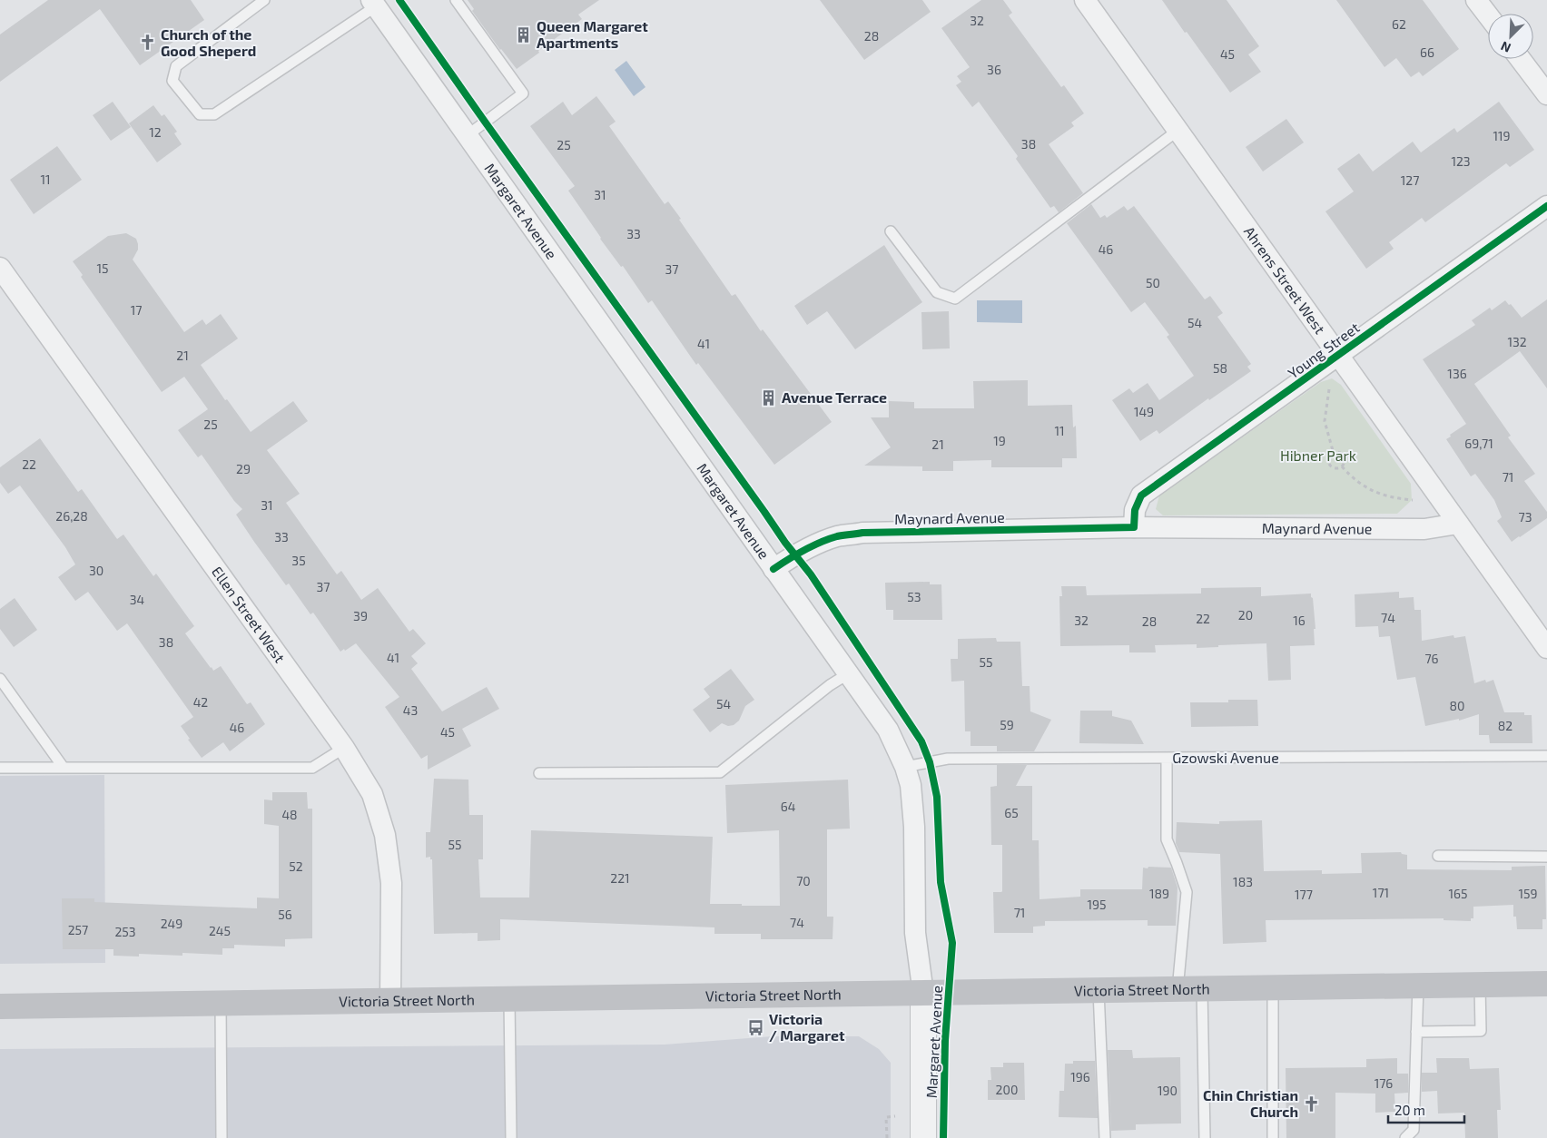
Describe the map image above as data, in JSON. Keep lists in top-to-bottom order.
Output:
{
  "streets": {
    "main road": ["Victoria Street North"],
    "street": [
      "Margaret Avenue",
      "Ahrens Street West",
      "Young Street",
      "Maynard Avenue",
      "Ellen Street West"
    ],
    "lane": ["Gzowski Avenue"]
  },
  "crossings": [
    ["Margaret Avenue", "Maynard Avenue"],
    ["Margaret Avenue", "Gzowski Avenue"],
    ["Margaret Avenue", "Victoria Street North"],
    ["Ahrens Street West", "Young Street"],
    ["Ahrens Street West", "Maynard Avenue"],
    ["Young Street", "Maynard Avenue"],
    ["Ellen Street West", "Victoria Street North"]
  ],
  "parks": ["Hibner Park"],
  "places": {
    "building": ["Queen Margaret Apartments", "Avenue Terrace"],
    "church": ["Church of the Good Sheperd", "Chin Christian Church"],
    "bus stop": ["Victoria / Margaret"]
  },
  "house_numbers": [
    "32",
    "62",
    "28",
    "66",
    "45",
    "36",
    "12",
    "119",
    "38",
    "25",
    "123",
    "11",
    "127",
    "31",
    "33",
    "46",
    "15",
    "37",
    "50",
    "17",
    "54",
    "132",
    "41",
    "21",
    "58",
    "136",
    "149",
    "25",
    "11",
    "19",
    "69,71",
    "21",
    "22",
    "29",
    "71",
    "31",
    "26,28",
    "73",
    "33",
    "35",
    "30",
    "37",
    "53",
    "34",
    "20",
    "39",
    "74",
    "22",
    "32",
    "16",
    "28",
    "38",
    "41",
    "76",
    "55",
    "42",
    "54",
    "80",
    "43",
    "59",
    "82",
    "46",
    "45",
    "64",
    "65",
    "48",
    "55",
    "52",
    "221",
    "70",
    "183",
    "171",
    "189",
    "165",
    "159",
    "177",
    "195",
    "71",
    "56",
    "74",
    "249",
    "257",
    "245",
    "253",
    "196",
    "176",
    "200",
    "190"
  ],
  "scale_bar": "20 m",
  "north": "bottom left"
}
